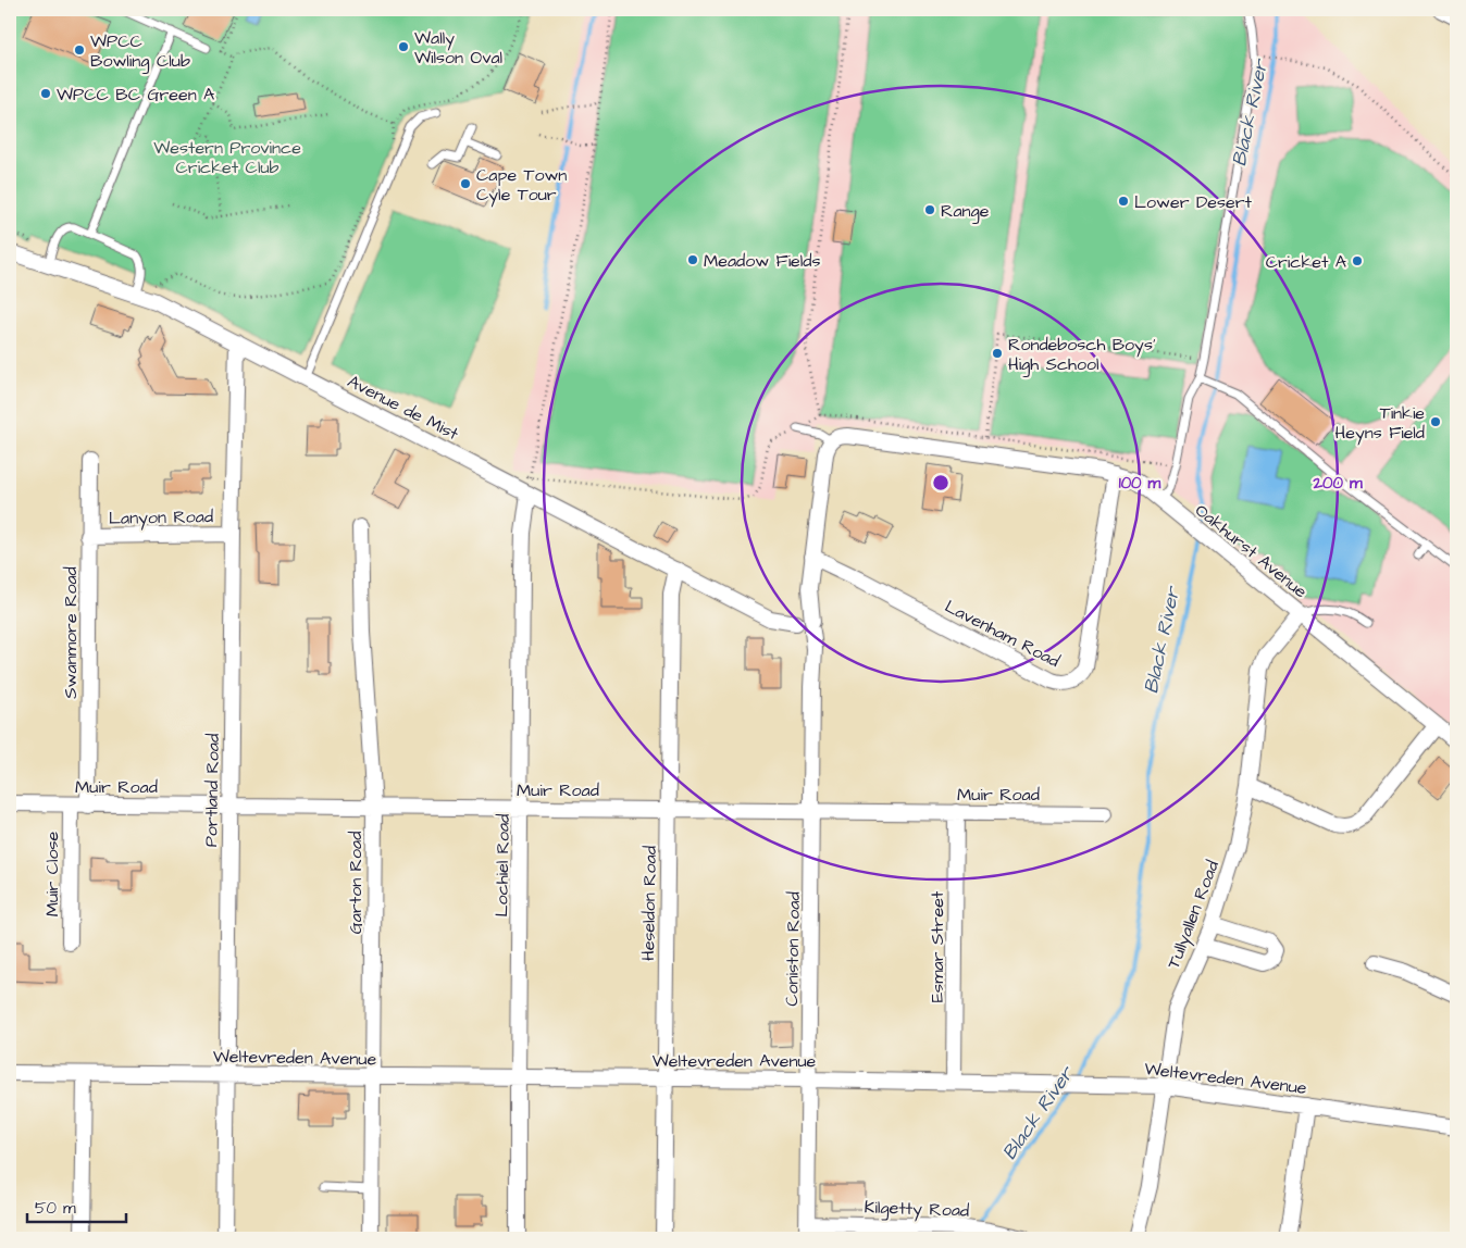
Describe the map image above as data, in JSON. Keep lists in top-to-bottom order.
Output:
{
  "streets": {
    "street": [
      "Avenue de Mist",
      "Lanyon Road",
      "Oakhurst Avenue",
      "Swanmore Road",
      "Lavenham Road",
      "Muir Road",
      "Portland Road",
      "Lochiel Road",
      "Muir Close",
      "Garton Road",
      "Heseldon Road",
      "Tullyallen Road",
      "Esmar Street",
      "Coniston Road",
      "Weltevreden Avenue",
      "Kilgetty Road"
    ]
  },
  "crossings": [
    ["Avenue de Mist", "Portland Road"],
    ["Avenue de Mist", "Lochiel Road"],
    ["Avenue de Mist", "Heseldon Road"],
    ["Avenue de Mist", "Coniston Road"],
    ["Lanyon Road", "Swanmore Road"],
    ["Lanyon Road", "Portland Road"],
    ["Oakhurst Avenue", "Lavenham Road"],
    ["Oakhurst Avenue", "Tullyallen Road"],
    ["Oakhurst Avenue", "Coniston Road"],
    ["Swanmore Road", "Muir Road"],
    ["Lavenham Road", "Coniston Road"],
    ["Muir Road", "Portland Road"],
    ["Muir Road", "Lochiel Road"],
    ["Muir Road", "Muir Close"],
    ["Muir Road", "Garton Road"],
    ["Muir Road", "Heseldon Road"],
    ["Muir Road", "Esmar Street"],
    ["Muir Road", "Coniston Road"],
    ["Portland Road", "Weltevreden Avenue"],
    ["Lochiel Road", "Weltevreden Avenue"],
    ["Garton Road", "Weltevreden Avenue"],
    ["Heseldon Road", "Weltevreden Avenue"],
    ["Tullyallen Road", "Weltevreden Avenue"],
    ["Esmar Street", "Weltevreden Avenue"],
    ["Coniston Road", "Weltevreden Avenue"],
    ["Coniston Road", "Kilgetty Road"]
  ],
  "water": ["Black River"],
  "parks": ["Western Province Cricket Club"],
  "places": [
    "Wally Wilson Oval",
    "WPCC Bowling Club",
    "WPCC BC Green A",
    "Cape Town Cyle Tour",
    "Lower Desert",
    "Range",
    "Meadow Fields",
    "Cricket A",
    "Rondebosch Boys' High School",
    "Tinkie Heyns Field"
  ],
  "scale_bar": "50 m",
  "rings": ["100 m", "200 m"]
}
